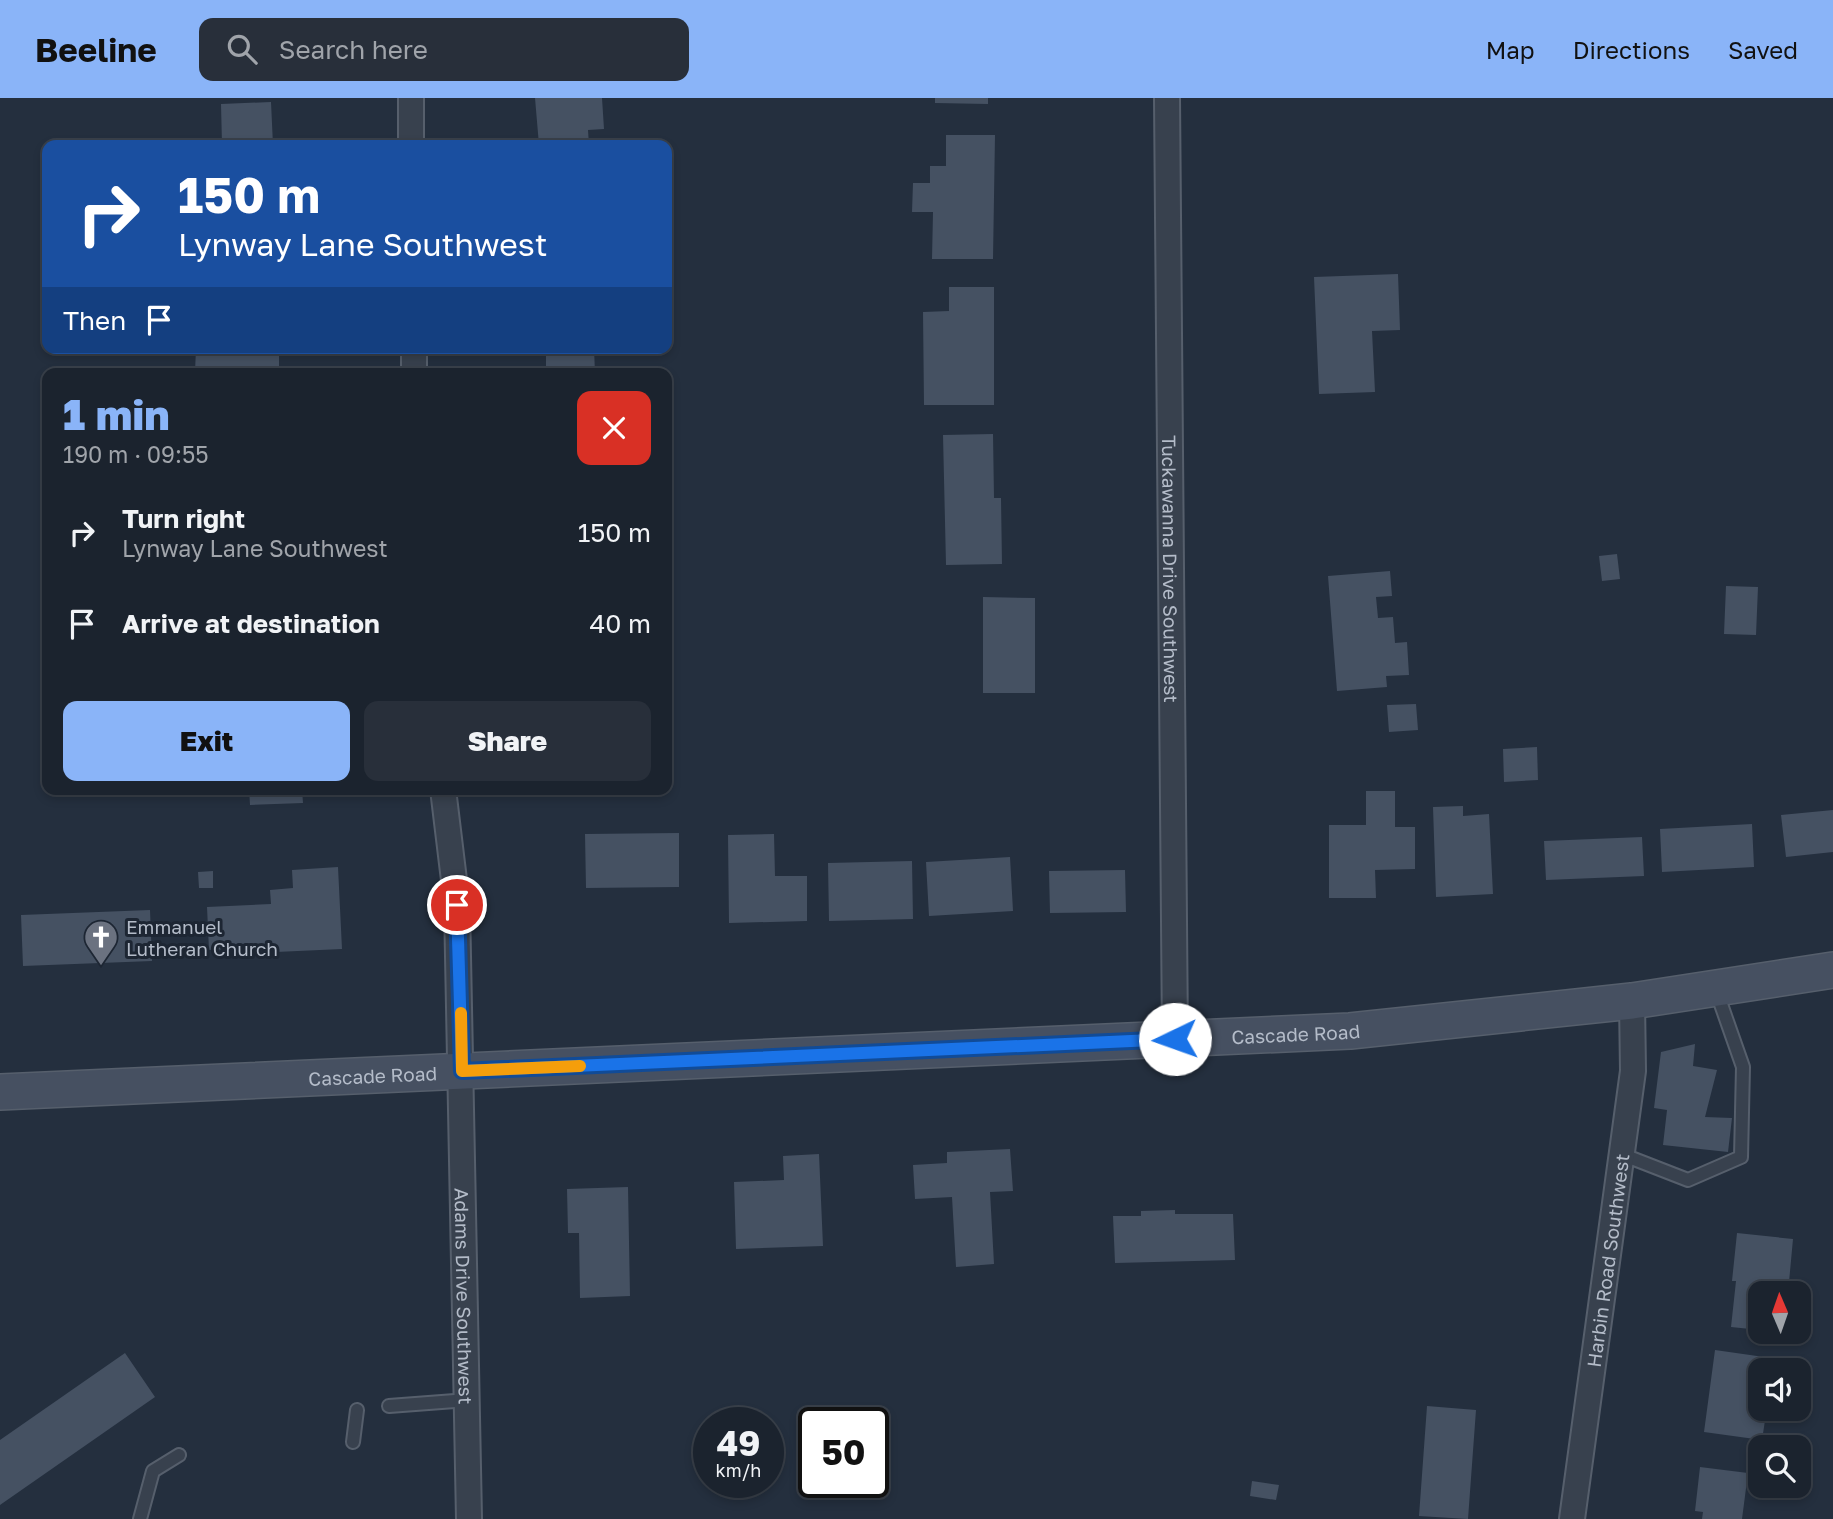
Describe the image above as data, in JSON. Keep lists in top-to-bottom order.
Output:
{
  "streets": {
    "main road": ["Cascade Road"],
    "street": ["Tuckawanna Drive Southwest", "Harbin Road Southwest", "Adams Drive Southwest"]
  },
  "crossings": [
    ["Tuckawanna Drive Southwest", "Cascade Road"],
    ["Cascade Road", "Harbin Road Southwest"],
    ["Cascade Road", "Adams Drive Southwest"]
  ],
  "places": {
    "church": ["Emmanuel Lutheran Church"]
  },
  "north": "top",
  "page": {
    "header": "Beeline",
    "search": "Search here",
    "nav": ["Map", "Directions", "Saved"],
    "turn": ["150 m", "Lynway Lane Southwest"],
    "then": "Then",
    "heading": ["1 min", "190 m · 09:55"],
    "list": [
      {
        "name": "Turn right",
        "note": "Lynway Lane Southwest",
        "value": "150 m"
      },
      {
        "name": "Arrive at destination",
        "value": "40 m"
      }
    ],
    "buttons": ["Exit", "Share"],
    "speed": "49 km/h",
    "limit": "50"
  }
}
